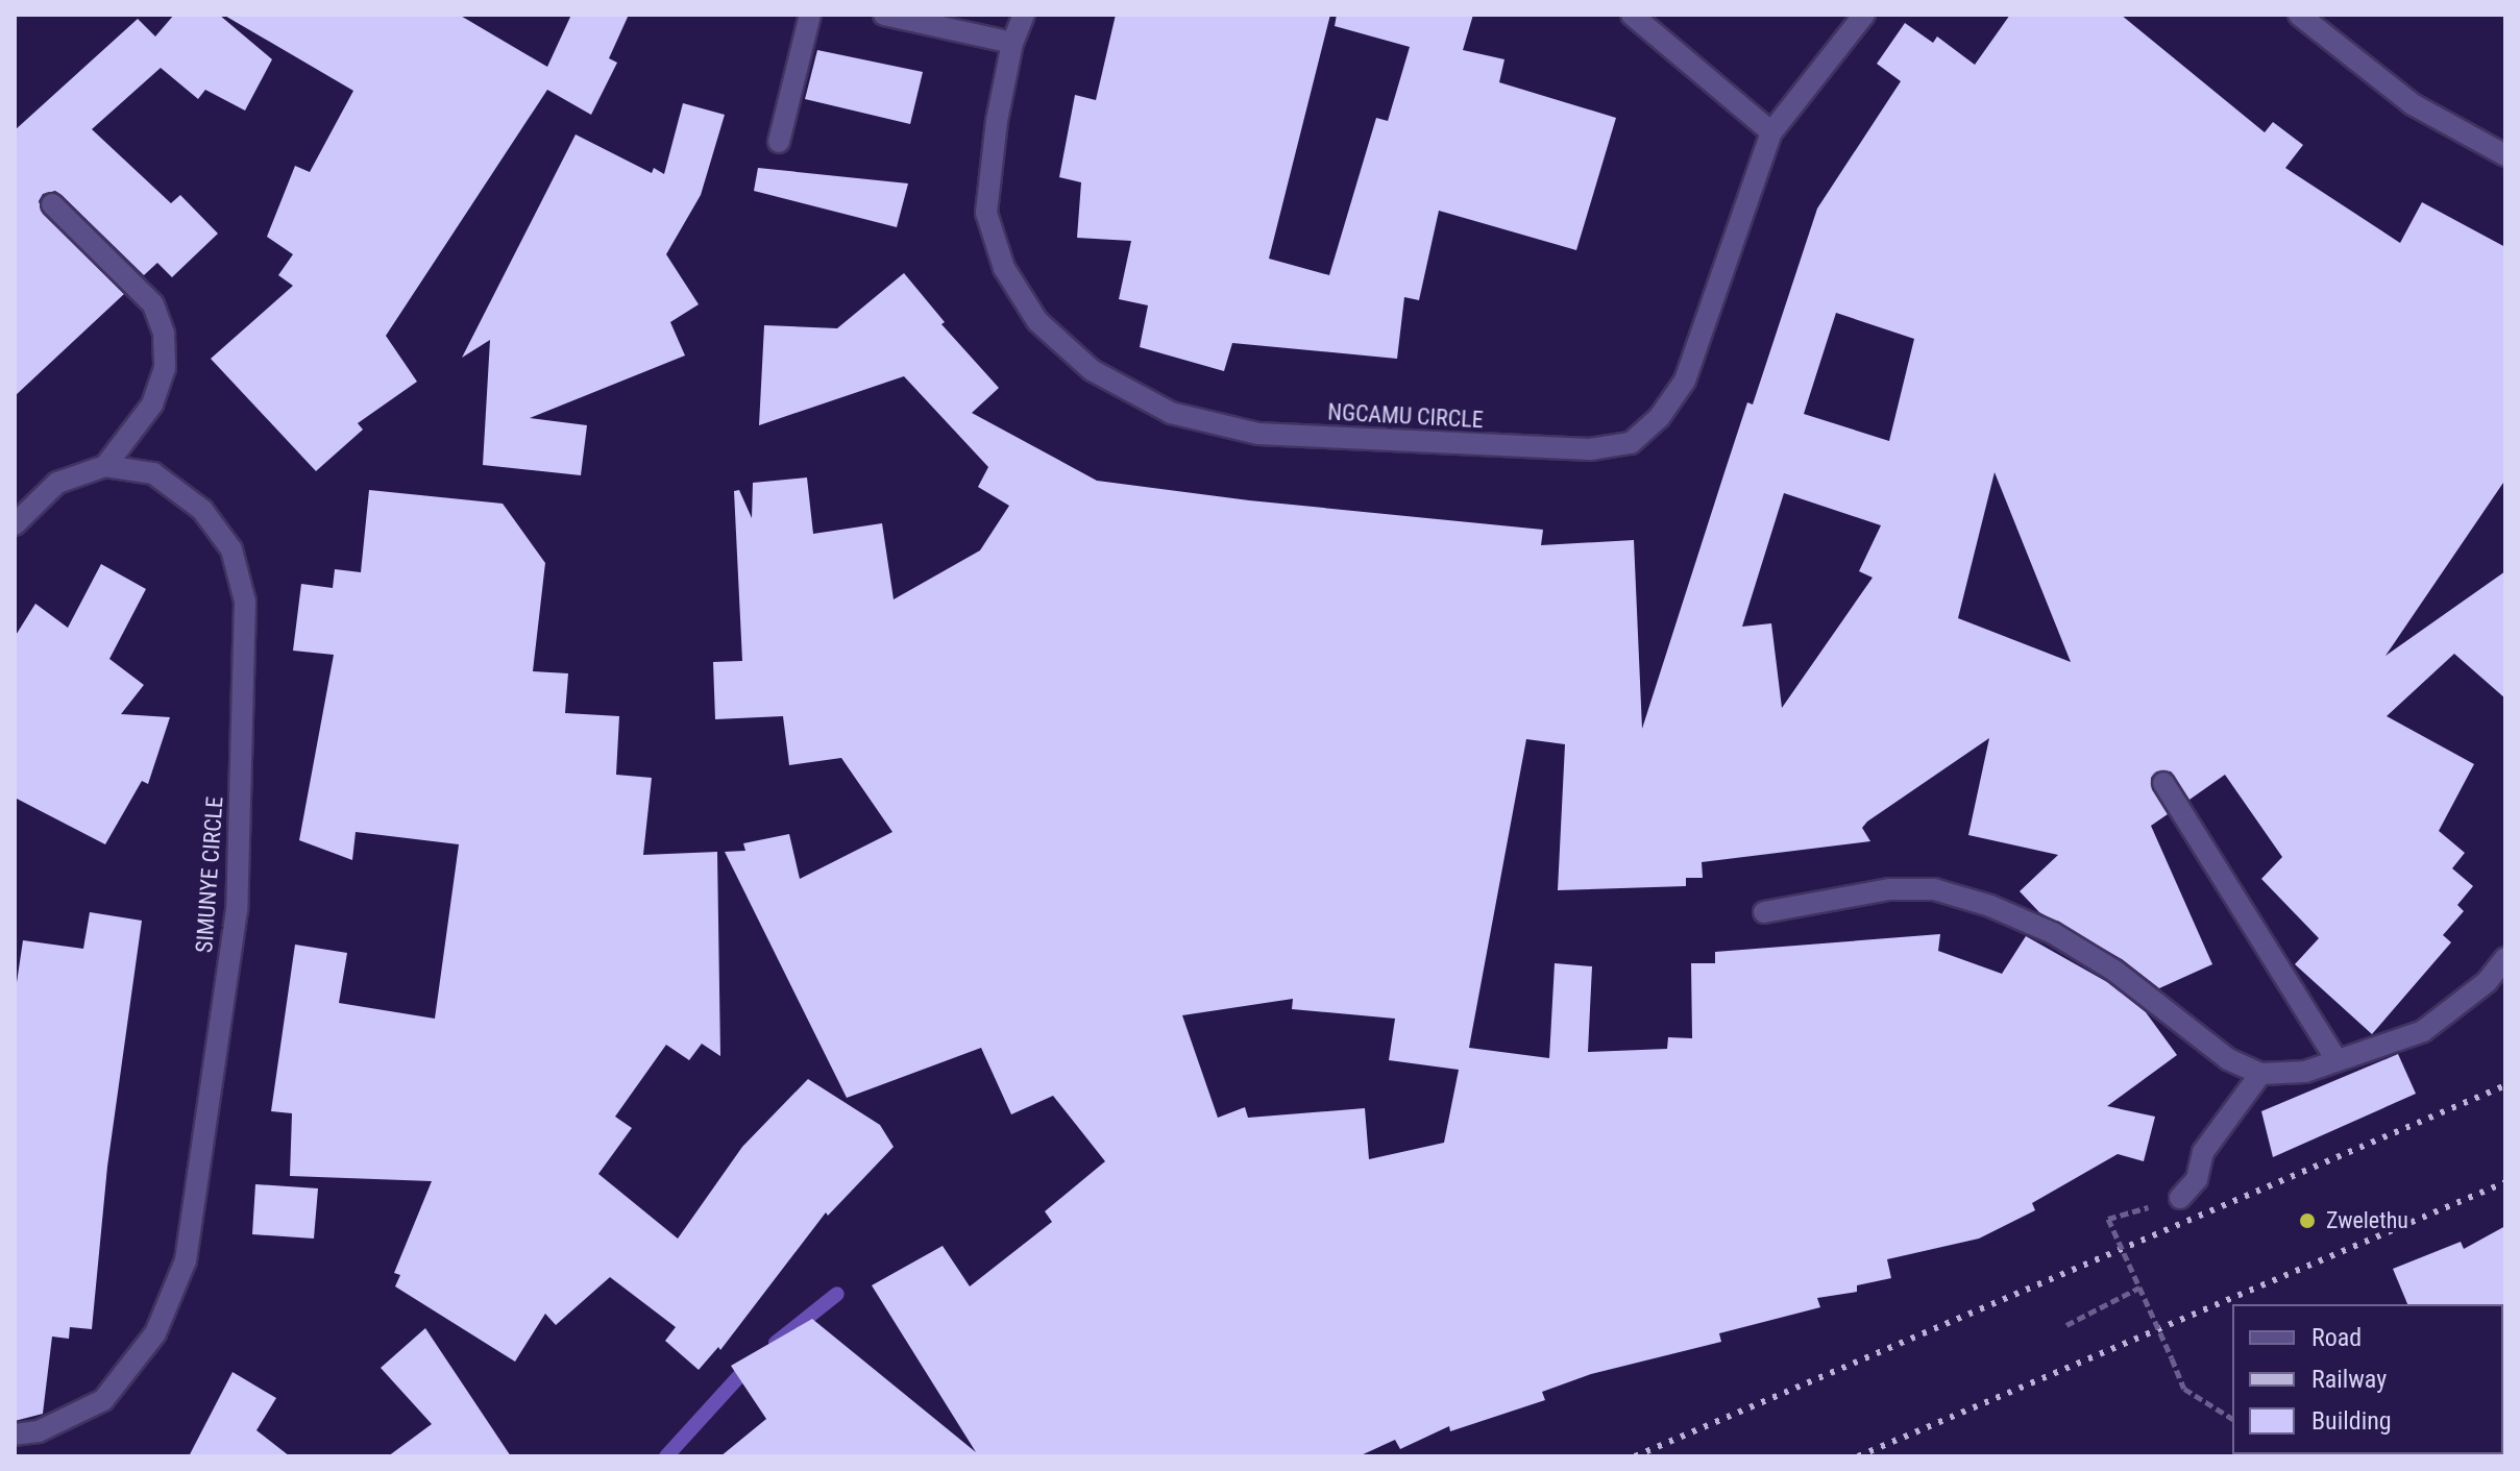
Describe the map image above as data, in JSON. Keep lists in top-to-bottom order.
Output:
{
  "streets": {
    "street": ["NGCAMU CIRCLE", "SIMUNYE CIRCLE"]
  },
  "places": ["Zwelethu"],
  "legend": ["Road", "Railway", "Building"]
}
